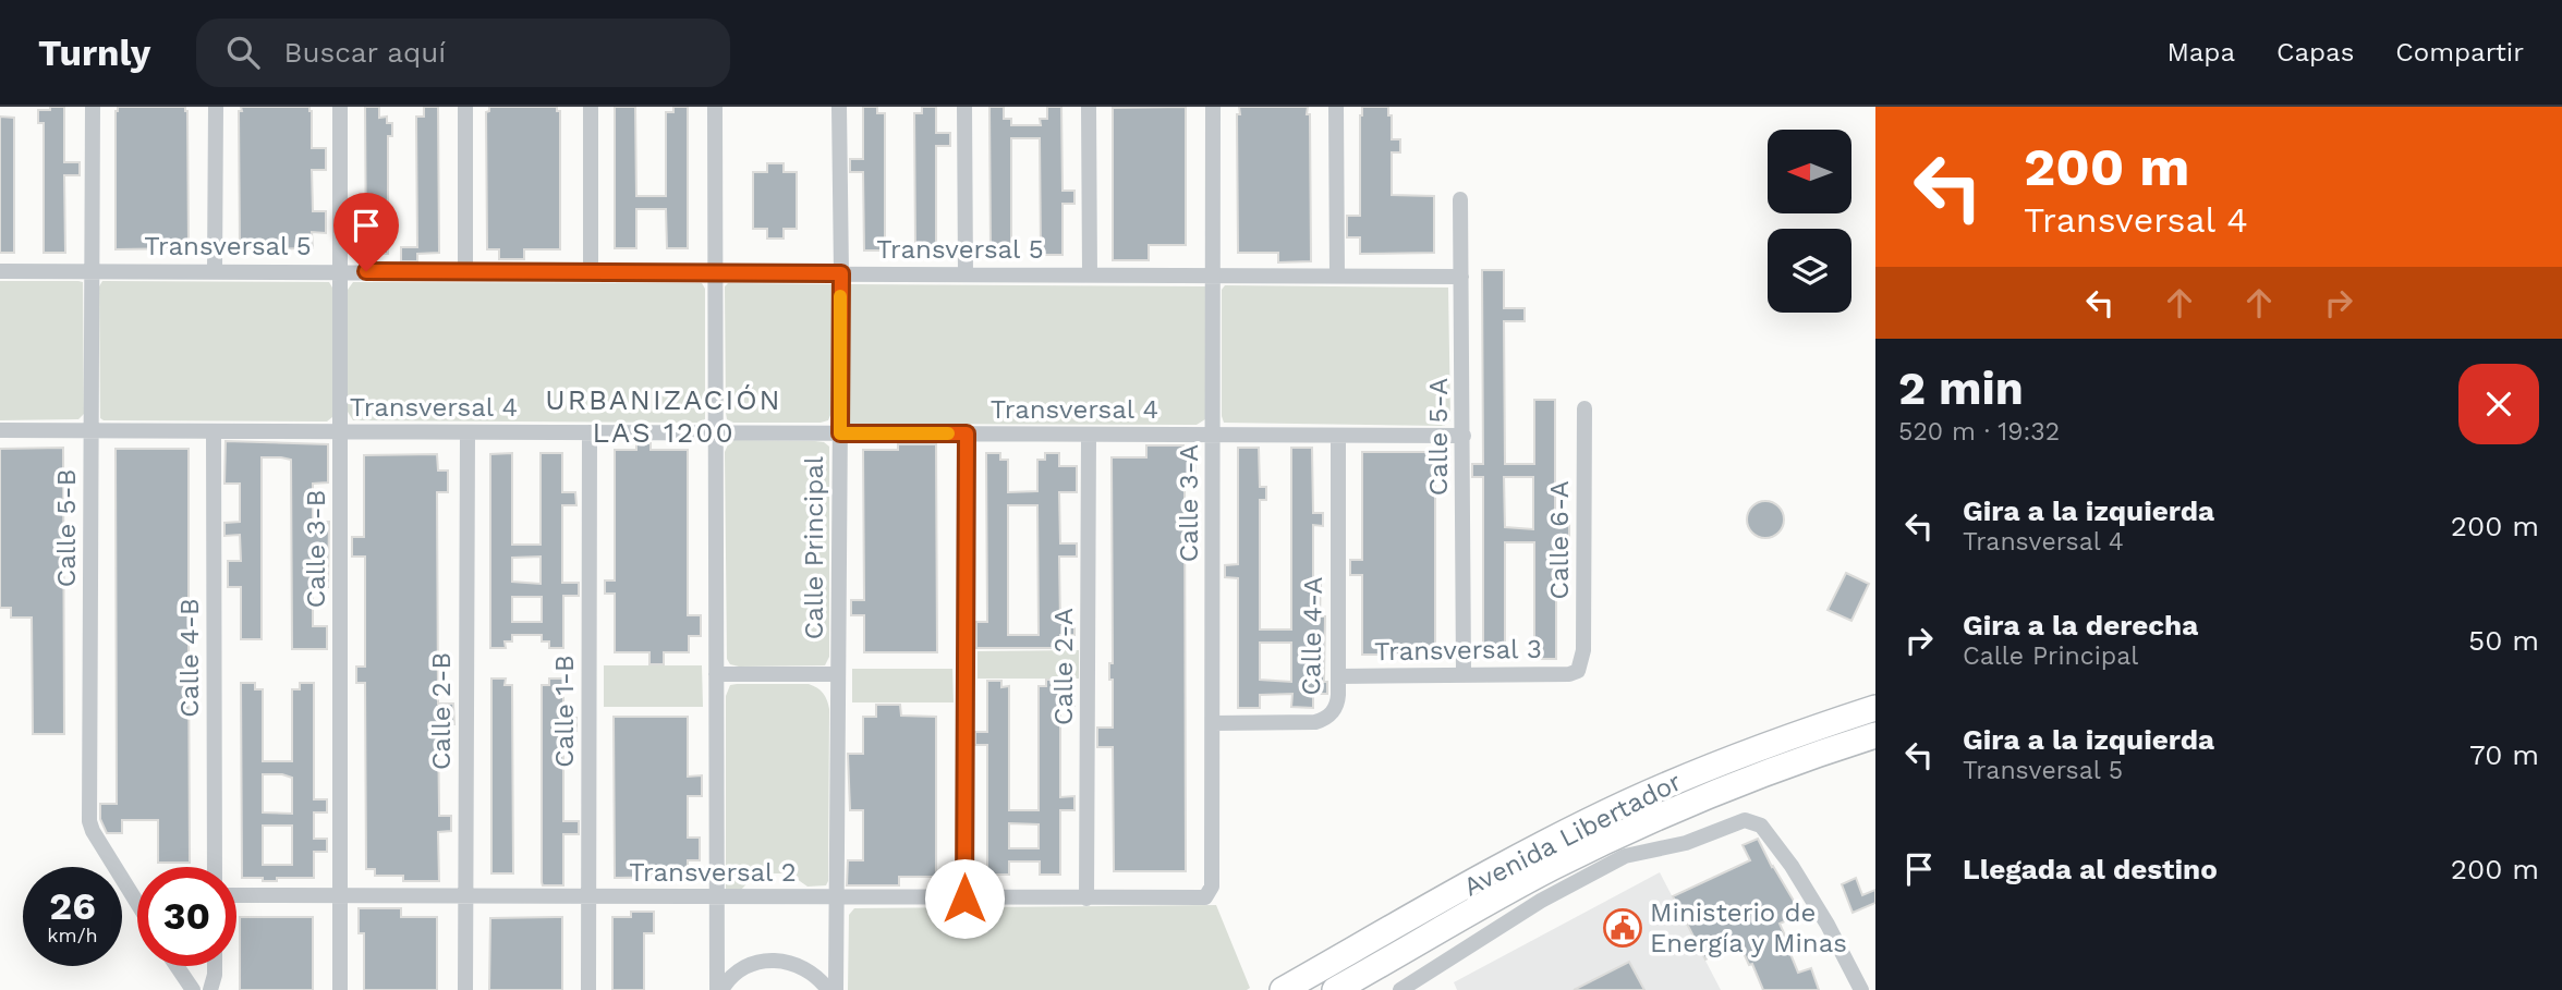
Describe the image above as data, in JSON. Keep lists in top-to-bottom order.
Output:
{
  "streets": {
    "main road": ["Avenida Libertador"],
    "street": [
      "Transversal 5",
      "Transversal 4",
      "Calle 5-A",
      "Calle 3-A",
      "Calle 5-B",
      "Calle 6-A",
      "Calle Principal",
      "Calle 3-B",
      "Calle 4-A",
      "Transversal 3",
      "Calle 4-B",
      "Calle 2-A",
      "Calle 2-B",
      "Calle 1-B",
      "Transversal 2"
    ]
  },
  "crossings": [
    ["Transversal 5", "Calle 5-A"],
    ["Transversal 5", "Calle 3-A"],
    ["Transversal 5", "Calle 5-B"],
    ["Transversal 5", "Calle Principal"],
    ["Transversal 5", "Calle 3-B"],
    ["Transversal 4", "Calle 5-A"],
    ["Transversal 4", "Calle 3-A"],
    ["Transversal 4", "Calle 5-B"],
    ["Transversal 4", "Calle Principal"],
    ["Transversal 4", "Calle 3-B"],
    ["Transversal 4", "Calle 4-A"],
    ["Transversal 4", "Calle 4-B"],
    ["Transversal 4", "Calle 2-A"],
    ["Transversal 4", "Calle 2-B"],
    ["Transversal 4", "Calle 1-B"],
    ["Calle 5-A", "Transversal 3"],
    ["Calle 3-A", "Calle 4-A"],
    ["Calle 3-A", "Transversal 2"],
    ["Calle 6-A", "Transversal 3"],
    ["Calle Principal", "Transversal 2"],
    ["Calle 3-B", "Transversal 2"],
    ["Calle 4-A", "Transversal 3"],
    ["Calle 2-A", "Transversal 2"],
    ["Calle 2-B", "Transversal 2"],
    ["Calle 1-B", "Transversal 2"]
  ],
  "districts": ["URBANIZACIÓN LAS 1200"],
  "places": {
    "public building": ["Ministerio de Energía y Minas"]
  },
  "north": "left",
  "page": {
    "header": "Turnly",
    "search": "Buscar aquí",
    "nav": ["Mapa", "Capas", "Compartir"],
    "turn": ["200 m", "Transversal 4"],
    "heading": ["2 min", "520 m · 19:32"],
    "list": [
      {
        "name": "Gira a la izquierda",
        "note": "Transversal 4",
        "value": "200 m"
      },
      {
        "name": "Gira a la derecha",
        "note": "Calle Principal",
        "value": "50 m"
      },
      {
        "name": "Gira a la izquierda",
        "note": "Transversal 5",
        "value": "70 m"
      },
      {
        "name": "Llegada al destino",
        "value": "200 m"
      }
    ],
    "speed": "26 km/h",
    "limit": "30"
  }
}
